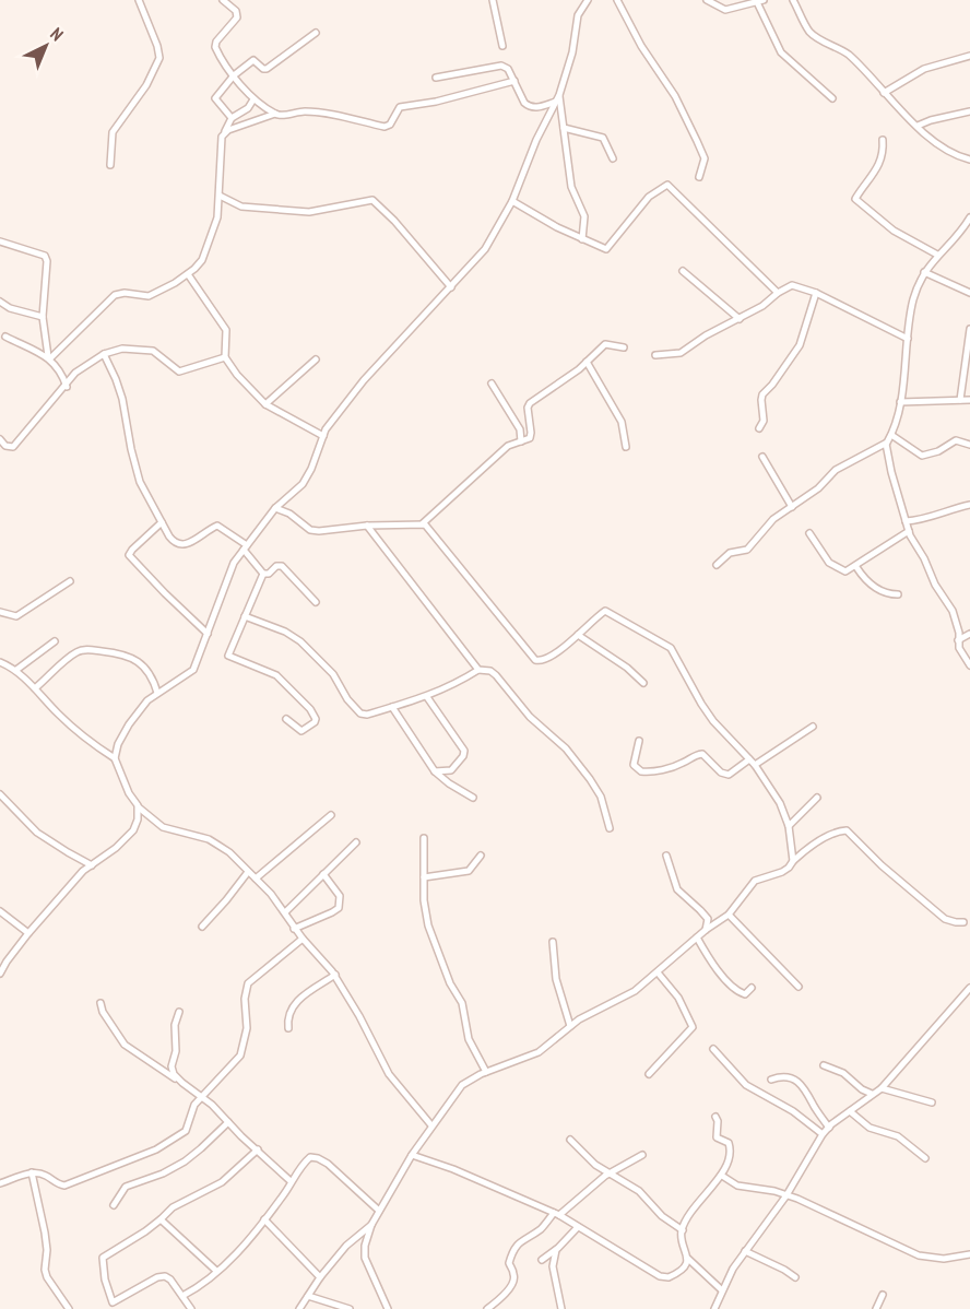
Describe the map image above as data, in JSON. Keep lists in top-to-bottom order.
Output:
{
  "north": "top right"
}
